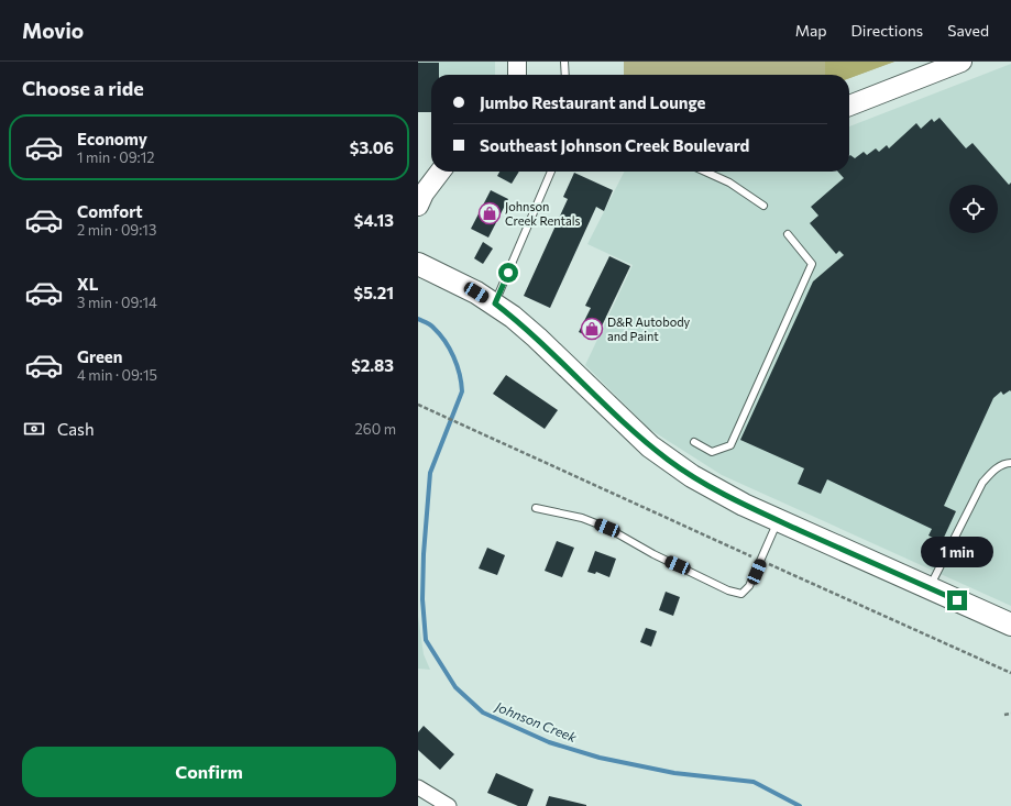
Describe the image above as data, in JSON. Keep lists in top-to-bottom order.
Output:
{
  "water": ["Johnson Creek"],
  "places": {
    "shop": ["Johnson Creek Rentals", "D&R Autobody and Paint"]
  },
  "page": {
    "header": "Movio",
    "nav": ["Map", "Directions", "Saved"],
    "heading": "Choose a ride",
    "banner": ["Jumbo Restaurant and Lounge", "Southeast Johnson Creek Boulevard"],
    "list": [
      {
        "name": "Economy",
        "note": "1 min · 09:12",
        "value": "$3.06"
      },
      {
        "name": "Comfort",
        "note": "2 min · 09:13",
        "value": "$4.13"
      },
      {
        "name": "XL",
        "note": "3 min · 09:14",
        "value": "$5.21"
      },
      {
        "name": "Green",
        "note": "4 min · 09:15",
        "value": "$2.83"
      }
    ],
    "pay": ["Cash", "260 m"],
    "bubble": "1 min",
    "buttons": "Confirm"
  }
}
